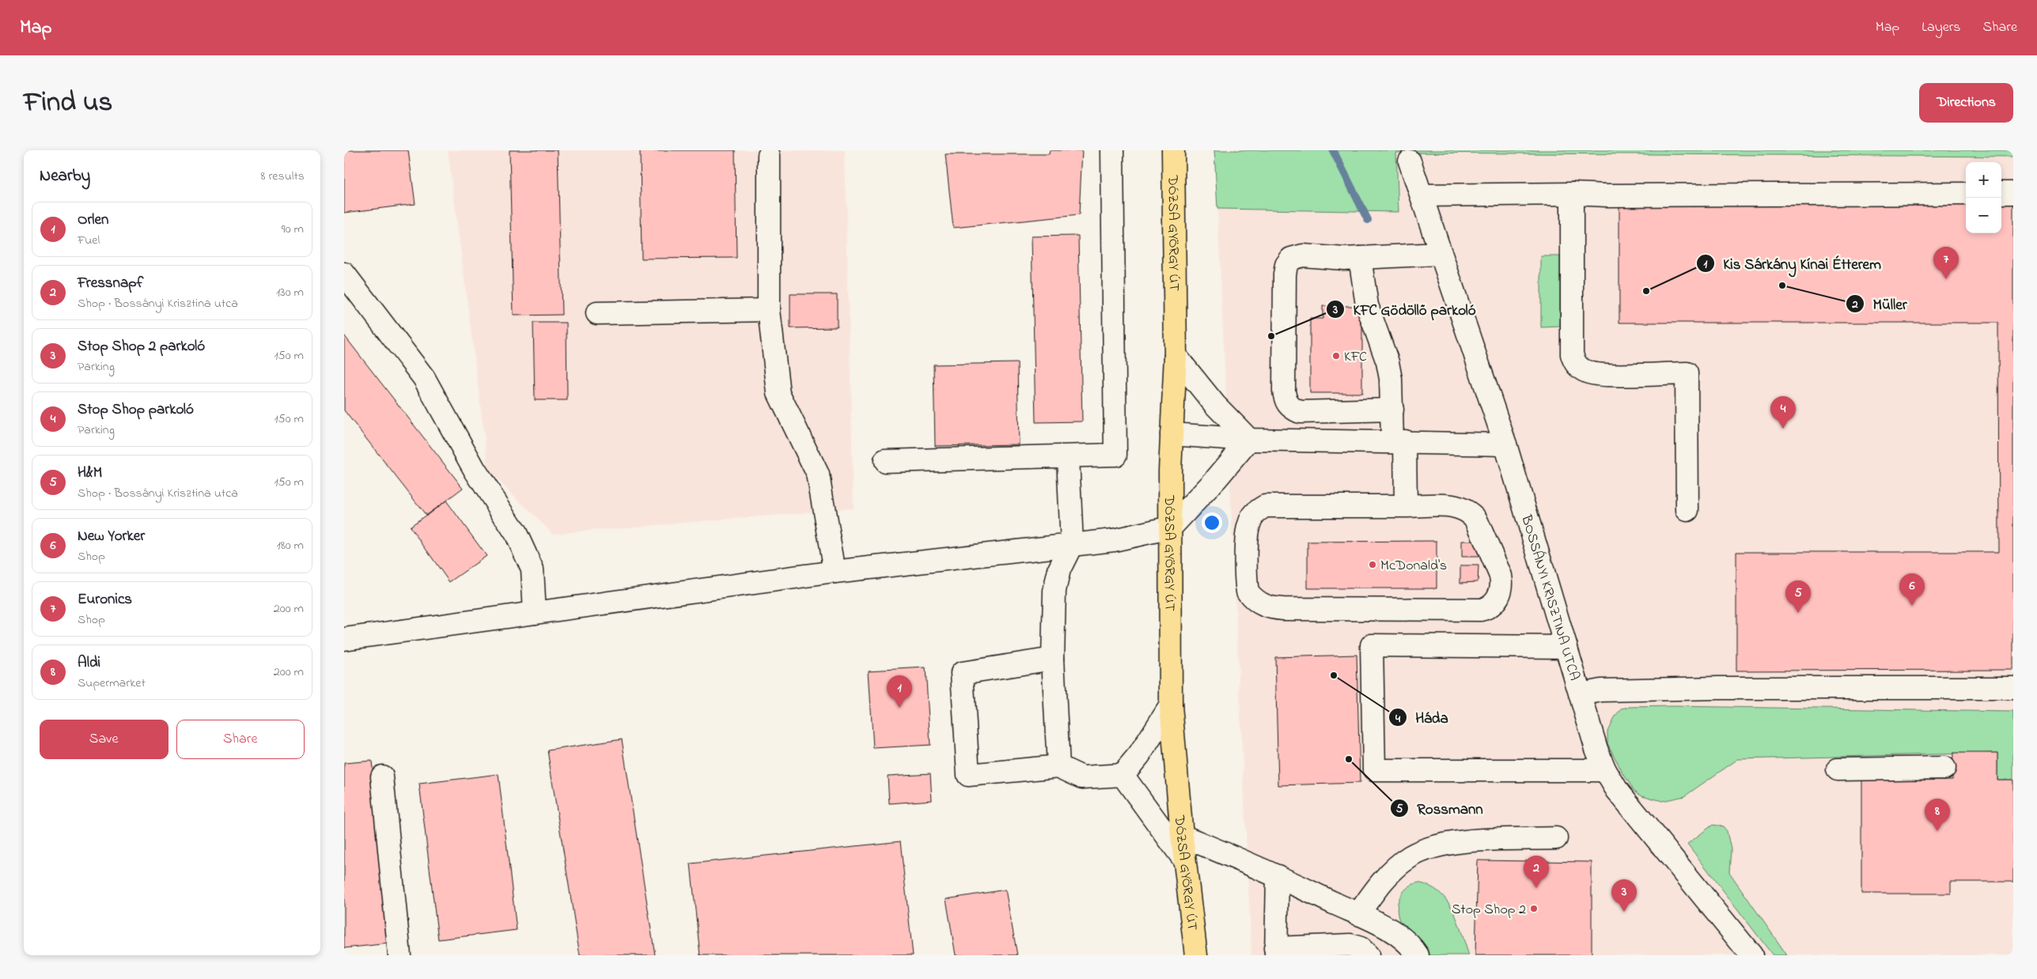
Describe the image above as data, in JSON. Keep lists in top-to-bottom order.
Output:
{
  "streets": {
    "main road": ["DÓZSA GYÖRGY ÚT"],
    "street": ["BOSSÁNYI KRISZTINA UTCA"]
  },
  "places": [
    "Müller",
    "Kis Sárkány Kínai Étterem",
    "KFC Gödöllő parkoló",
    "KFC",
    "McDonald's",
    "Háda",
    "Rossmann",
    "Stop Shop 2"
  ],
  "page": {
    "header": "Map",
    "nav": ["Map", "Layers", "Share"],
    "title": "Find us",
    "buttons": [
      "Directions",
      ["Save", "Share"]
    ],
    "heading": ["Nearby", "8 results"],
    "map_buttons": ["+", "−"],
    "list": [
      {
        "mark": "1",
        "name": "Orlen",
        "note": "Fuel",
        "value": "90 m"
      },
      {
        "mark": "2",
        "name": "Fressnapf",
        "note": "Shop · Bossányi Krisztina utca",
        "value": "130 m"
      },
      {
        "mark": "3",
        "name": "Stop Shop 2 parkoló",
        "note": "Parking",
        "value": "150 m"
      },
      {
        "mark": "4",
        "name": "Stop Shop parkoló",
        "note": "Parking",
        "value": "150 m"
      },
      {
        "mark": "5",
        "name": "H&M",
        "note": "Shop · Bossányi Krisztina utca",
        "value": "150 m"
      },
      {
        "mark": "6",
        "name": "New Yorker",
        "note": "Shop",
        "value": "180 m"
      },
      {
        "mark": "7",
        "name": "Euronics",
        "note": "Shop",
        "value": "200 m"
      },
      {
        "mark": "8",
        "name": "Aldi",
        "note": "Supermarket",
        "value": "200 m"
      }
    ],
    "pins": [
      "7",
      "4",
      "6",
      "5",
      "1",
      "8",
      "2",
      "3"
    ]
  }
}
